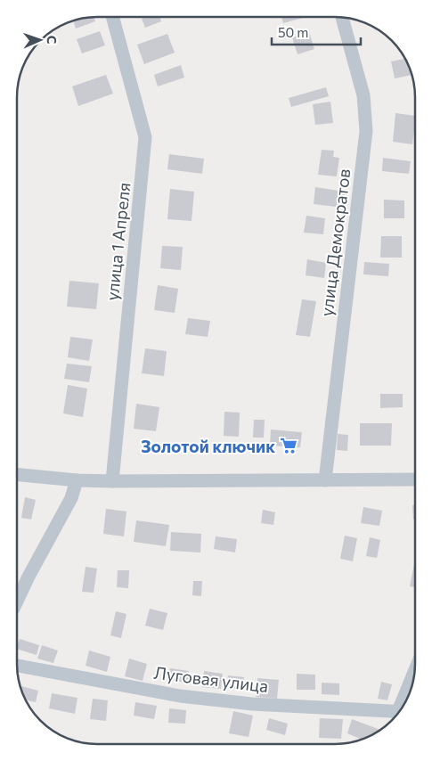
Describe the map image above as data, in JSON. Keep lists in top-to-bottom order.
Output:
{
  "streets": {
    "street": ["улица 1 Апреля", "улица Демократов", "Луговая улица"]
  },
  "places": {
    "supermarket": ["Золотой ключик"]
  },
  "scale_bar": "50 m",
  "north": "right"
}
